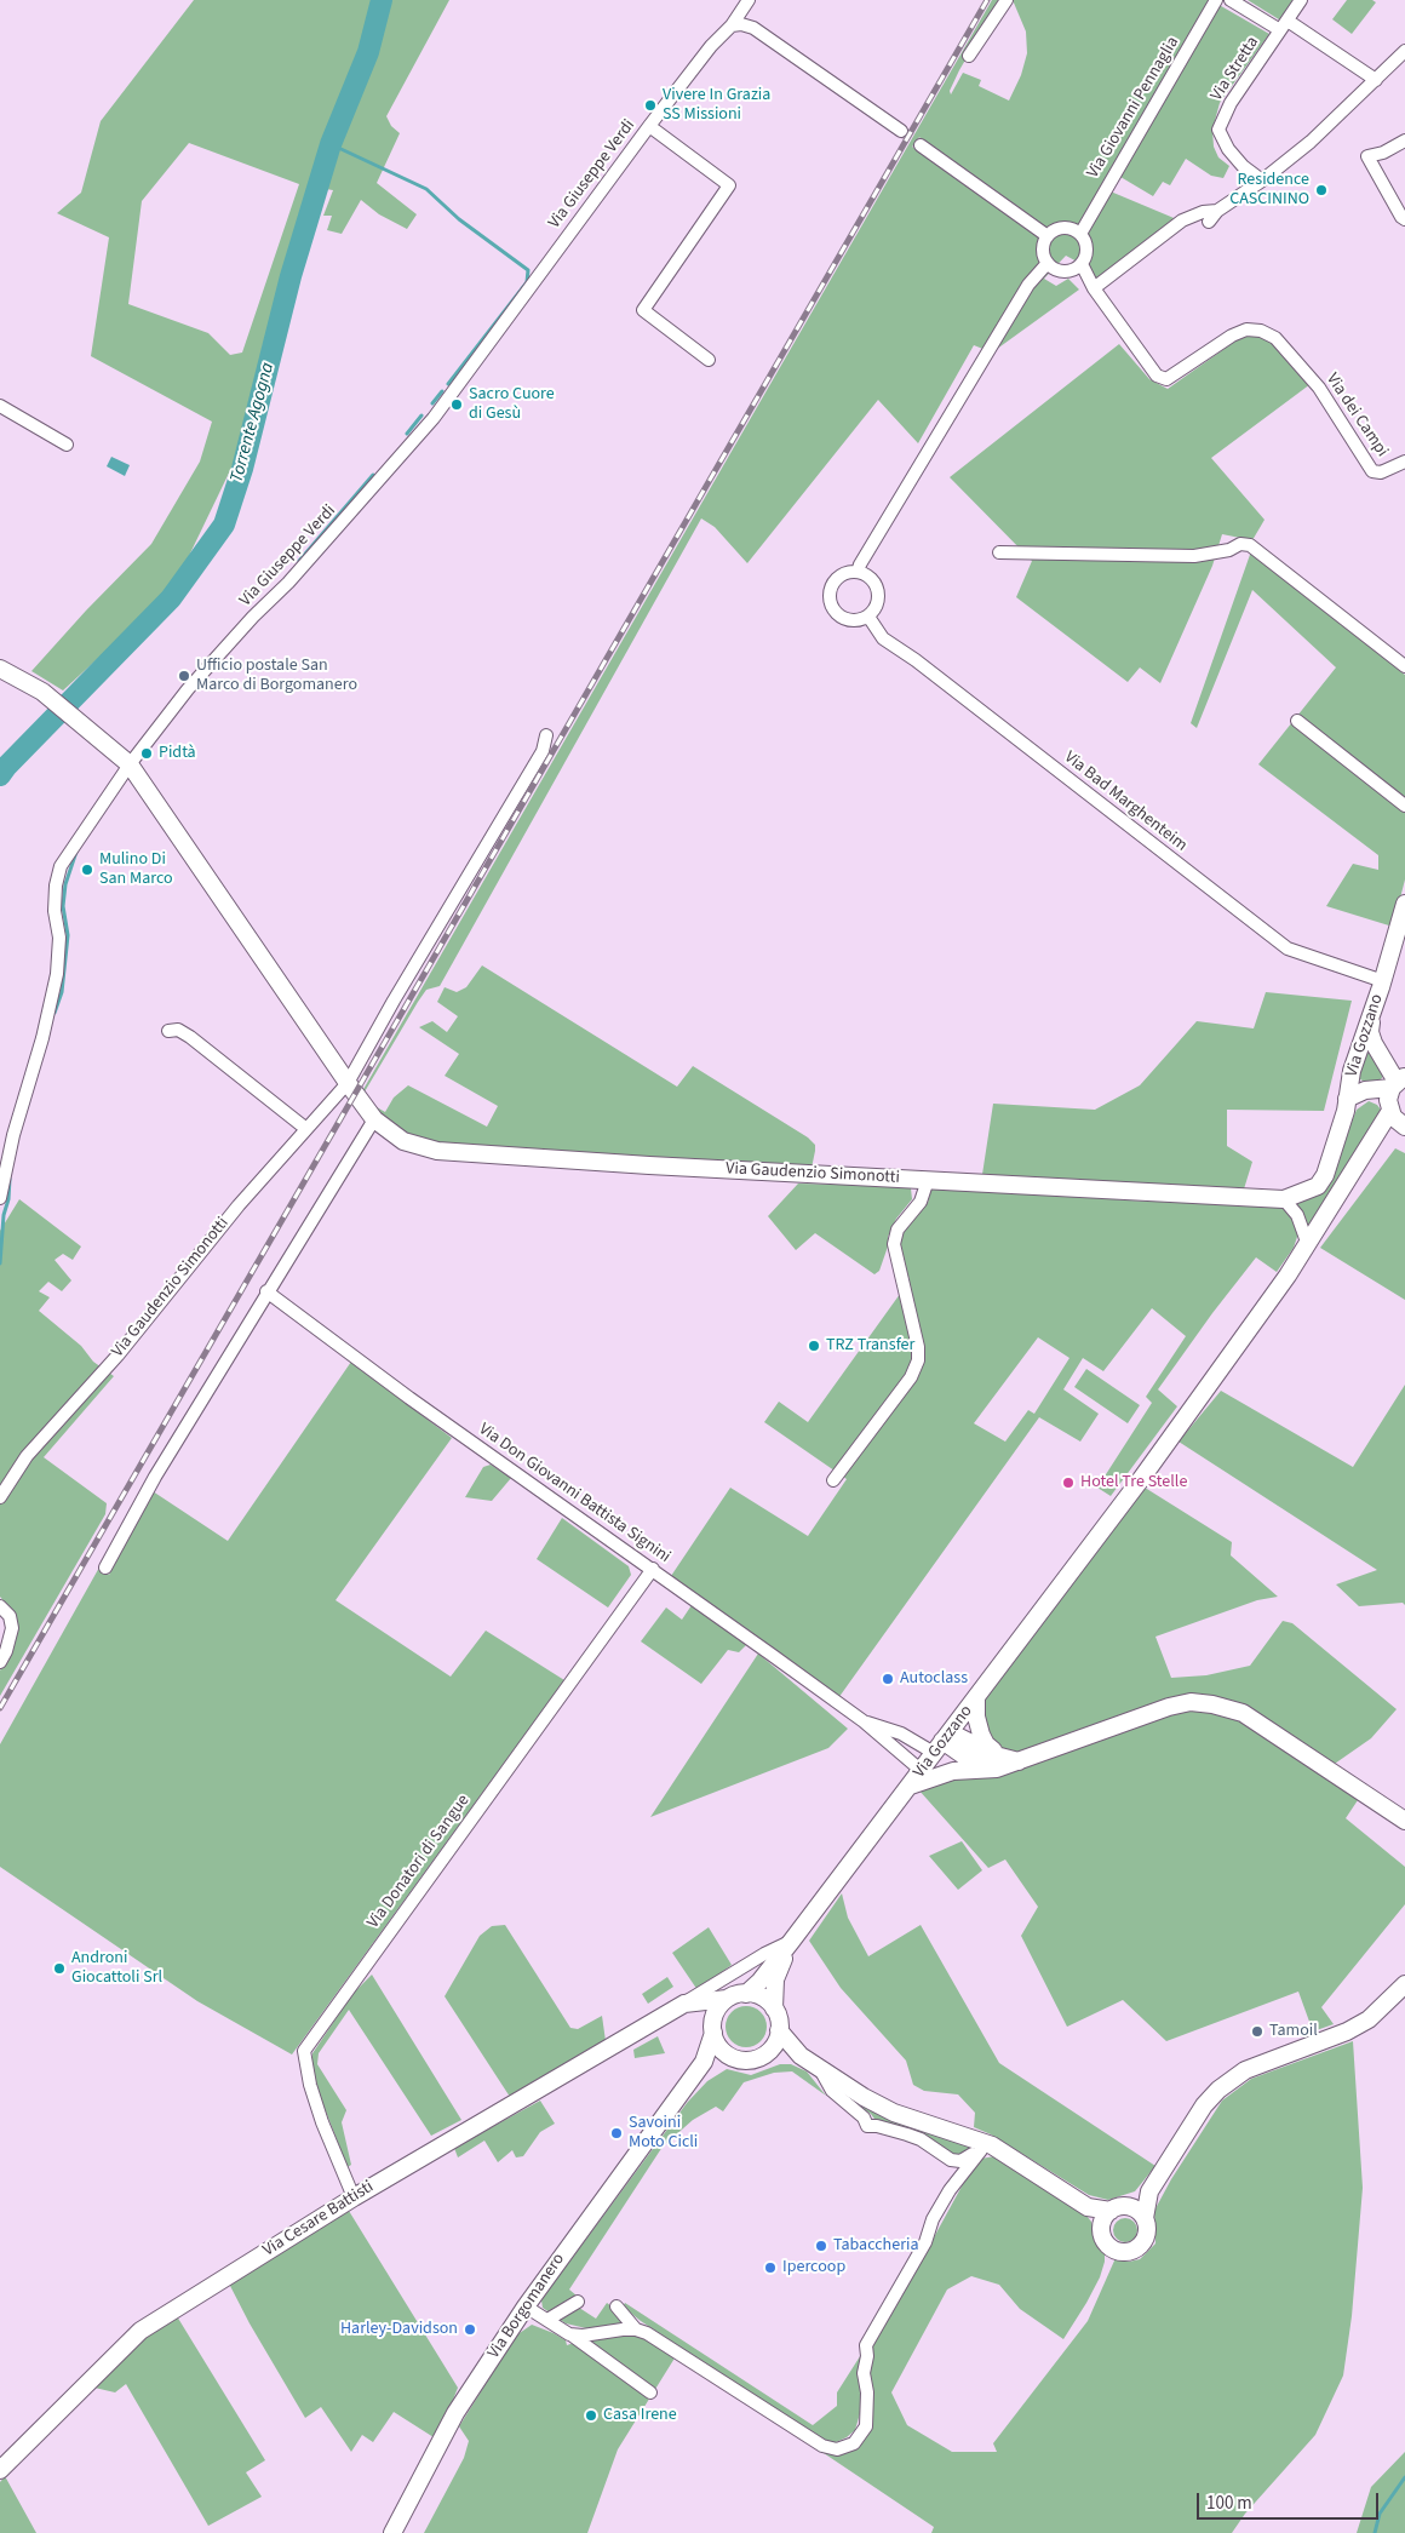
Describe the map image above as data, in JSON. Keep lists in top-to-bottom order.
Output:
{
  "streets": {
    "street": [
      "Via Stretta",
      "Via Giovanni Pennaglia",
      "Via Giuseppe Verdi",
      "Via dei Campi",
      "Via Bad Marghenteim",
      "Via Gozzano",
      "Via Gaudenzio Simonotti",
      "Via Don Giovanni Battista Signini",
      "Via Donatori di Sangue",
      "Via Cesare Battisti",
      "Via Borgomanero"
    ]
  },
  "crossings": [
    ["Via Giovanni Pennaglia", "Via dei Campi"],
    ["Via Giuseppe Verdi", "Via Gaudenzio Simonotti"],
    ["Via Bad Marghenteim", "Via Gozzano"],
    ["Via Gozzano", "Via Gaudenzio Simonotti"],
    ["Via Gozzano", "Via Don Giovanni Battista Signini"],
    ["Via Gozzano", "Via Cesare Battisti"],
    ["Via Don Giovanni Battista Signini", "Via Donatori di Sangue"],
    ["Via Donatori di Sangue", "Via Cesare Battisti"],
    ["Via Cesare Battisti", "Via Borgomanero"]
  ],
  "water": ["Torrente Agogna"],
  "places": [
    "Vivere In Grazia SS Missioni",
    "Residence CASCININO",
    "Sacro Cuore di Gesù",
    "Ufficio postale San Marco di Borgomanero",
    "Pidtà",
    "Mulino Di San Marco",
    "TRZ Transfer",
    "Hotel Tre Stelle",
    "Autoclass",
    "Androni Giocattoli Srl",
    "Tamoil",
    "Savoini Moto Cicli",
    "Tabaccheria",
    "Ipercoop",
    "Harley-Davidson",
    "Casa Irene"
  ],
  "scale_bar": "100 m"
}
